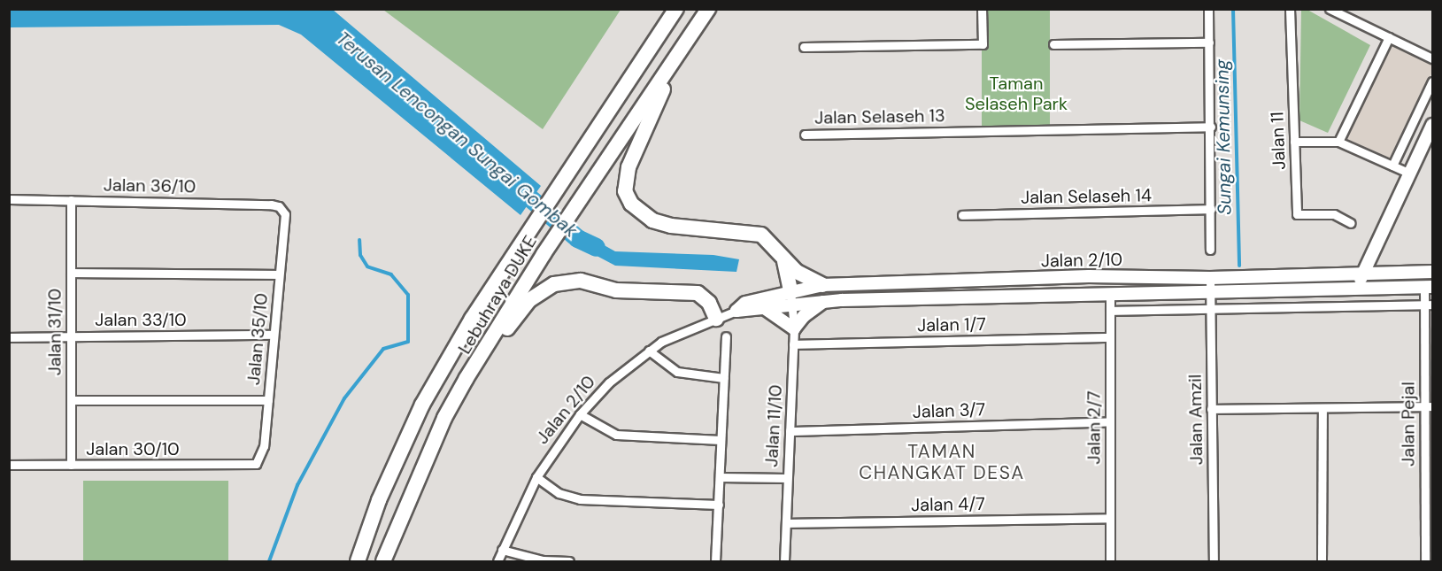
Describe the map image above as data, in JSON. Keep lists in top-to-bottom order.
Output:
{
  "streets": {
    "highway": ["Lebuhraya DUKE"],
    "street": [
      "Jalan Selaseh 13",
      "Jalan 11",
      "Jalan 36/10",
      "Jalan Selaseh 14",
      "Jalan 2/10",
      "Jalan 33/10",
      "Jalan 1/7",
      "Jalan 31/10",
      "Jalan 35/10",
      "Jalan 3/7",
      "Jalan Amzil",
      "Jalan Pejal",
      "Jalan 11/10",
      "Jalan 2/7",
      "Jalan 30/10",
      "Jalan 4/7"
    ]
  },
  "crossings": [
    ["Jalan 36/10", "Jalan 31/10"],
    ["Jalan 36/10", "Jalan 35/10"],
    ["Jalan 2/10", "Jalan Amzil"],
    ["Jalan 2/10", "Jalan Pejal"],
    ["Jalan 2/10", "Jalan 11/10"],
    ["Jalan 2/10", "Jalan 2/7"],
    ["Jalan 33/10", "Jalan 31/10"],
    ["Jalan 33/10", "Jalan 35/10"],
    ["Jalan 1/7", "Jalan 11/10"],
    ["Jalan 1/7", "Jalan 2/7"],
    ["Jalan 31/10", "Jalan 30/10"],
    ["Jalan 35/10", "Jalan 30/10"],
    ["Jalan 3/7", "Jalan 11/10"],
    ["Jalan 3/7", "Jalan 2/7"],
    ["Jalan 11/10", "Jalan 4/7"],
    ["Jalan 2/7", "Jalan 4/7"]
  ],
  "districts": ["TAMAN CHANGKAT DESA"],
  "water": ["Terusan Lencongan Sungai Gombak", "Sungai Kemunsing"],
  "parks": ["Taman Selaseh Park"]
}
